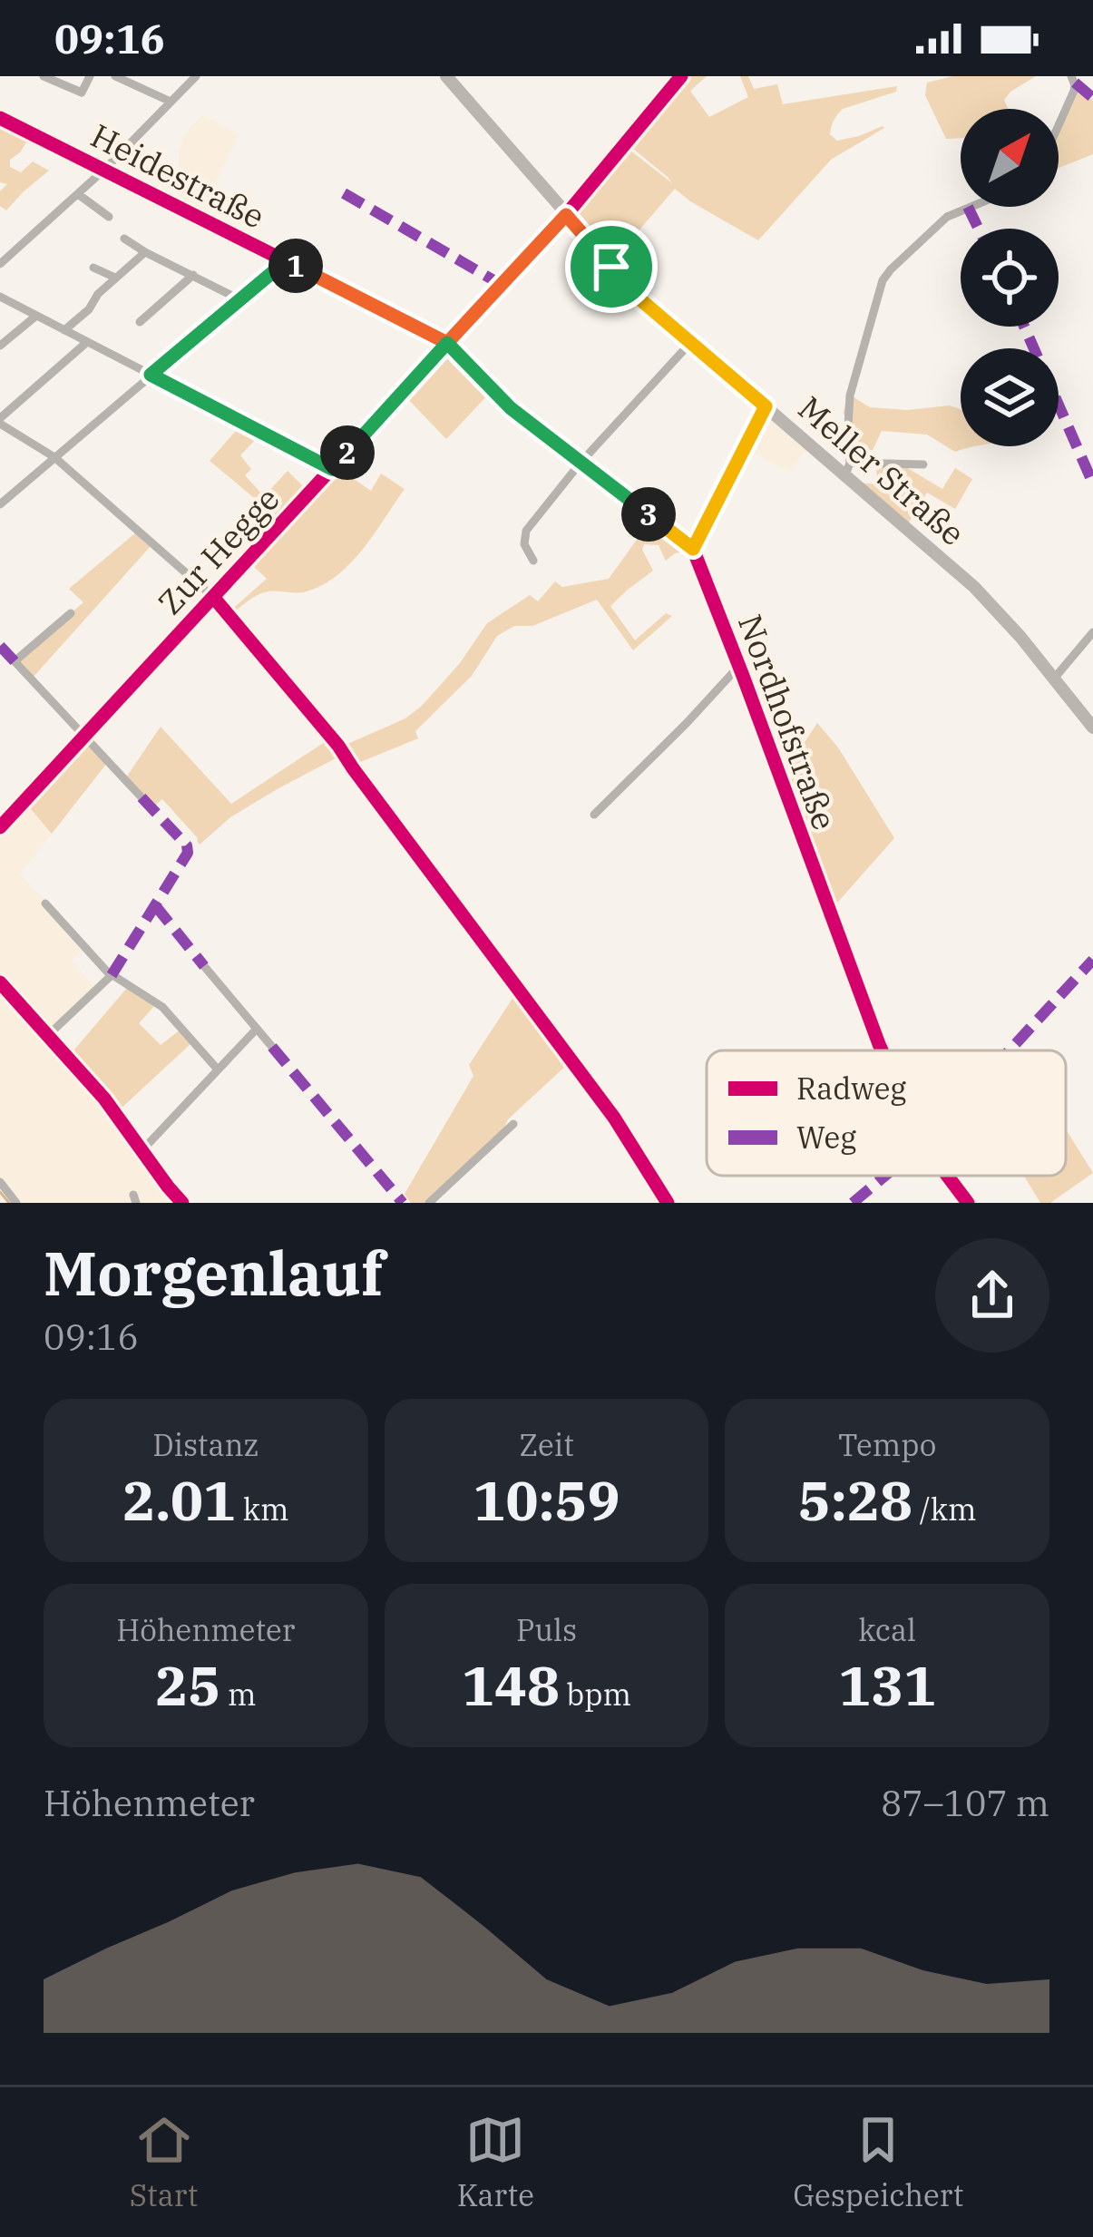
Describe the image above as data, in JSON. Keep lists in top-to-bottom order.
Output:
{
  "streets": {
    "main road": ["Meller Straße"],
    "street": ["Heidestraße", "Zur Hegge", "Nordhofstraße"]
  },
  "crossings": [
    ["Heidestraße", "Zur Hegge"],
    ["Meller Straße", "Zur Hegge"]
  ],
  "legend": ["Radweg", "Weg"],
  "north": "top right",
  "page": {
    "status": "09:16",
    "pins": ["1", "2", "3"],
    "heading": ["Morgenlauf", "09:16"],
    "stats": [
      ["Distanz", "2.01 km"],
      ["Zeit", "10:59"],
      ["Tempo", "5:28 /km"],
      ["Höhenmeter", "25 m"],
      ["Puls", "148 bpm"],
      ["kcal", "131"]
    ],
    "chart": ["Höhenmeter", "87–107 m"],
    "tabs": ["Start", "Karte", "Gespeichert"]
  }
}
